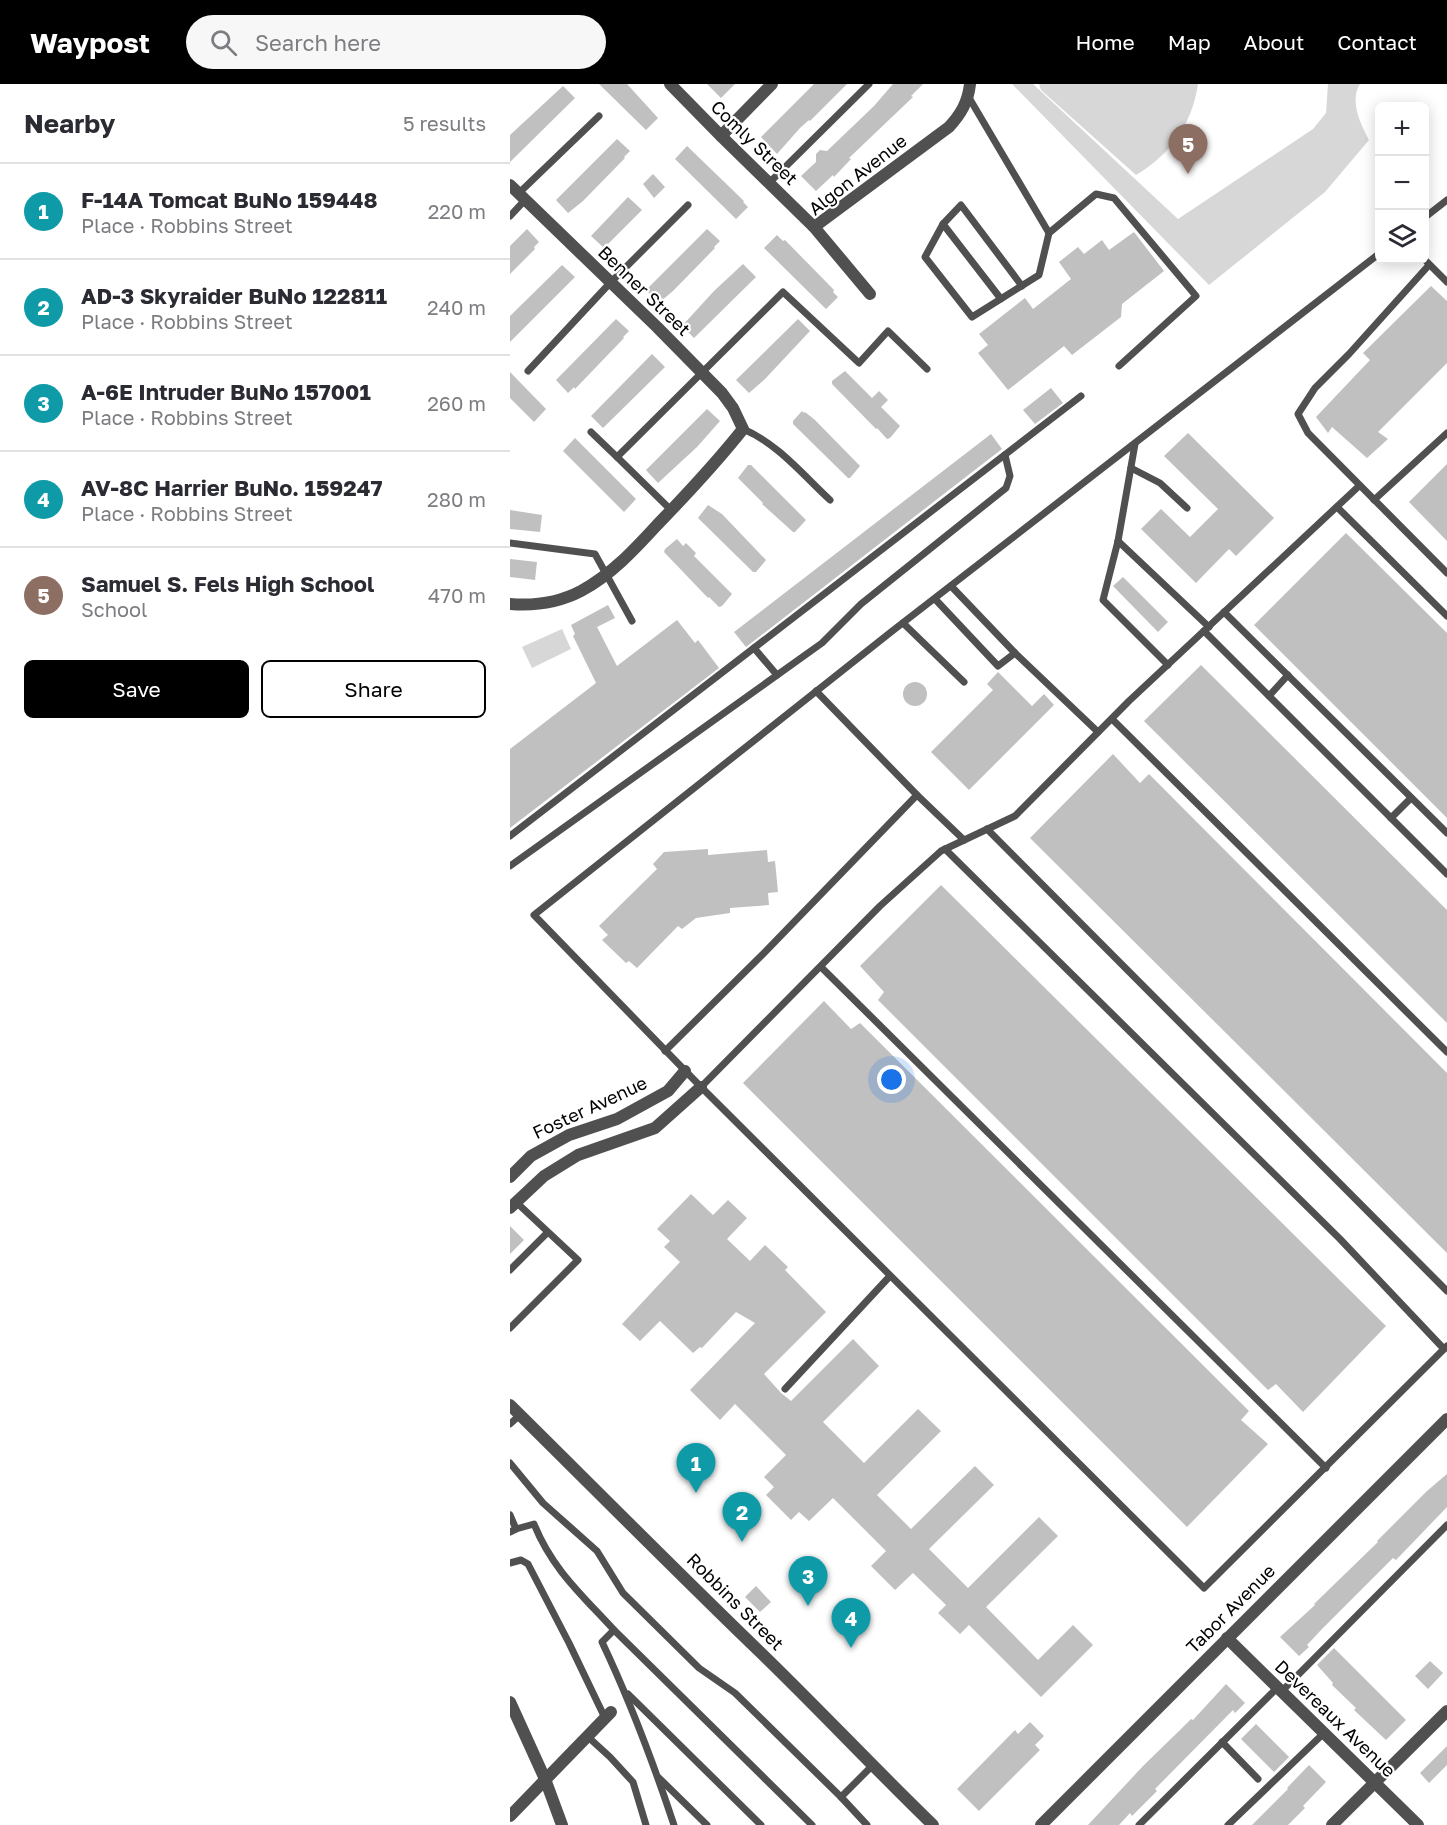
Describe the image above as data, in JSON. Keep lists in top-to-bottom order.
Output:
{
  "streets": {
    "street": [
      "Comly Street",
      "Algon Avenue",
      "Benner Street",
      "Foster Avenue",
      "Robbins Street",
      "Tabor Avenue",
      "Devereaux Avenue"
    ]
  },
  "crossings": [
    ["Comly Street", "Algon Avenue"],
    ["Tabor Avenue", "Devereaux Avenue"]
  ],
  "page": {
    "header": "Waypost",
    "search": "Search here",
    "nav": [
      "Home",
      "Map",
      "About",
      "Contact"
    ],
    "heading": ["Nearby", "5 results"],
    "map_buttons": ["+", "−"],
    "pins": [
      "5",
      "1",
      "2",
      "3",
      "4"
    ],
    "list": [
      {
        "mark": "1",
        "name": "F-14A Tomcat BuNo 159448",
        "note": "Place · Robbins Street",
        "value": "220 m"
      },
      {
        "mark": "2",
        "name": "AD-3 Skyraider BuNo 122811",
        "note": "Place · Robbins Street",
        "value": "240 m"
      },
      {
        "mark": "3",
        "name": "A-6E Intruder BuNo 157001",
        "note": "Place · Robbins Street",
        "value": "260 m"
      },
      {
        "mark": "4",
        "name": "AV-8C Harrier BuNo. 159247",
        "note": "Place · Robbins Street",
        "value": "280 m"
      },
      {
        "mark": "5",
        "name": "Samuel S. Fels High School",
        "note": "School",
        "value": "470 m"
      }
    ],
    "buttons": ["Save", "Share"]
  }
}
